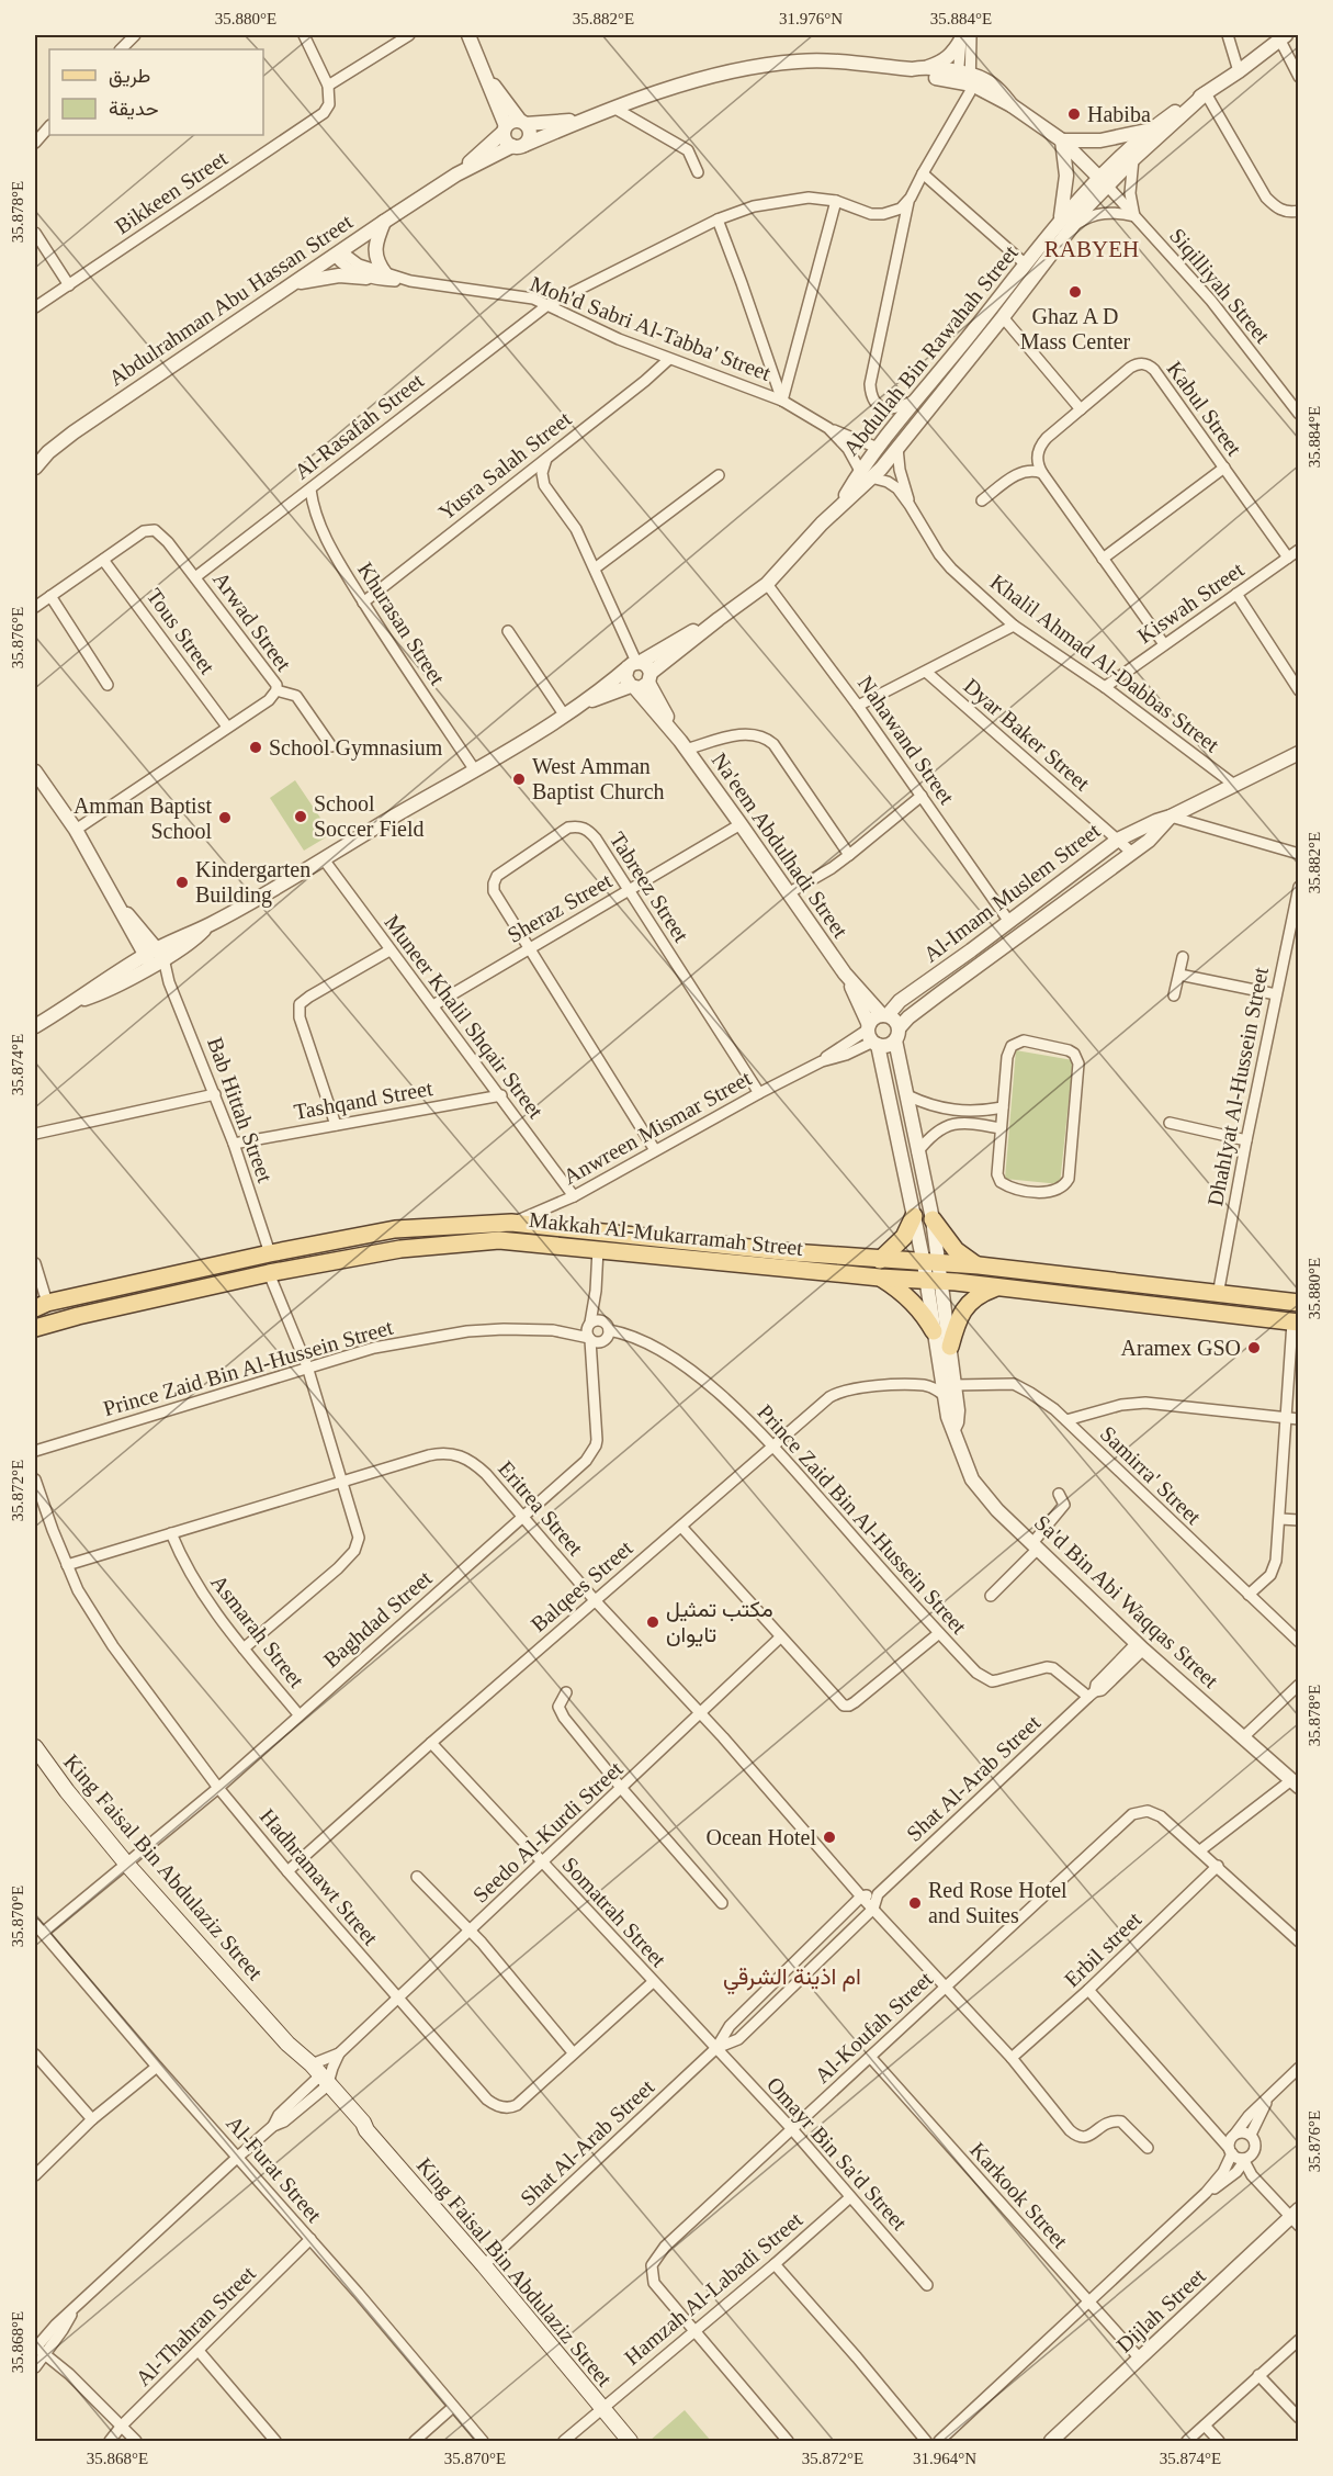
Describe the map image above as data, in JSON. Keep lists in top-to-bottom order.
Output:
{
  "streets": {
    "main road": ["Makkah Al-Mukarramah Street", "King Faisal Bin Abdulaziz Street"],
    "street": [
      "Bikkeen Street",
      "Siqilliyah Street",
      "Abdulrahman Abu Hassan Street",
      "Moh'd Sabri Al-Tabba' Street",
      "Abdullah Bin Rawahah Street",
      "Kabul Street",
      "Al-Rasafah Street",
      "Yusra Salah Street",
      "Kiswah Street",
      "Arwad Street",
      "Khurasan Street",
      "Tous Street",
      "Khalil Ahmad Al-Dabbas Street",
      "Dyar Baker Street",
      "Nahawand Street",
      "Na'eem Abdulhadi Street",
      "Tabreez Street",
      "Al-Imam Muslem Street",
      "Sheraz Street",
      "Muneer Khalil Shqair Street",
      "DhahIyat Al-Hussein Street",
      "Tashqand Street",
      "Bab Hittah Street",
      "Anwreen Mismar Street",
      "Prince Zaid Bin Al-Hussein Street",
      "Samirra' Street",
      "Eritrea Street",
      "Balqees Street",
      "Sa'd Bin Abi Waqqas Street",
      "Baghdad Street",
      "Asmarah Street",
      "Shat Al-Arab Street",
      "Seedo Al-Kurdi Street",
      "Hadhramawt Street",
      "Somatrah Street",
      "Erbil street",
      "Al-Koufah Street",
      "Omayr Bin Sa'd Street",
      "Al-Furat Street",
      "Karkook Street",
      "Hamzah Al-Labadi Street",
      "Dijlah Street",
      "Al-Thahran Street"
    ]
  },
  "crossings": [
    ["Siqilliyah Street", "Abdulrahman Abu Hassan Street"],
    ["Siqilliyah Street", "Abdullah Bin Rawahah Street"],
    ["Abdulrahman Abu Hassan Street", "Moh'd Sabri Al-Tabba' Street"],
    ["Abdulrahman Abu Hassan Street", "Abdullah Bin Rawahah Street"],
    ["Moh'd Sabri Al-Tabba' Street", "Abdullah Bin Rawahah Street"],
    ["Moh'd Sabri Al-Tabba' Street", "Al-Rasafah Street"],
    ["Moh'd Sabri Al-Tabba' Street", "Yusra Salah Street"],
    ["Moh'd Sabri Al-Tabba' Street", "Khalil Ahmad Al-Dabbas Street"],
    ["Abdullah Bin Rawahah Street", "Khurasan Street"],
    ["Abdullah Bin Rawahah Street", "Khalil Ahmad Al-Dabbas Street"],
    ["Abdullah Bin Rawahah Street", "Nahawand Street"],
    ["Abdullah Bin Rawahah Street", "Na'eem Abdulhadi Street"],
    ["Abdullah Bin Rawahah Street", "Muneer Khalil Shqair Street"],
    ["Abdullah Bin Rawahah Street", "Bab Hittah Street"],
    ["Kabul Street", "Kiswah Street"],
    ["Al-Rasafah Street", "Arwad Street"],
    ["Al-Rasafah Street", "Khurasan Street"],
    ["Yusra Salah Street", "Khurasan Street"],
    ["Kiswah Street", "Khalil Ahmad Al-Dabbas Street"],
    ["Arwad Street", "Tous Street"],
    ["Khalil Ahmad Al-Dabbas Street", "Al-Imam Muslem Street"],
    ["Dyar Baker Street", "Al-Imam Muslem Street"],
    ["Nahawand Street", "Al-Imam Muslem Street"],
    ["Na'eem Abdulhadi Street", "Al-Imam Muslem Street"],
    ["Na'eem Abdulhadi Street", "Sheraz Street"],
    ["Na'eem Abdulhadi Street", "Anwreen Mismar Street"],
    ["Na'eem Abdulhadi Street", "Makkah Al-Mukarramah Street"],
    ["Na'eem Abdulhadi Street", "Sa'd Bin Abi Waqqas Street"],
    ["Tabreez Street", "Sheraz Street"],
    ["Tabreez Street", "Anwreen Mismar Street"],
    ["Al-Imam Muslem Street", "Anwreen Mismar Street"],
    ["Sheraz Street", "Muneer Khalil Shqair Street"],
    ["Muneer Khalil Shqair Street", "Tashqand Street"],
    ["Muneer Khalil Shqair Street", "Anwreen Mismar Street"],
    ["DhahIyat Al-Hussein Street", "Makkah Al-Mukarramah Street"],
    ["Tashqand Street", "Bab Hittah Street"],
    ["Bab Hittah Street", "Makkah Al-Mukarramah Street"],
    ["Anwreen Mismar Street", "Makkah Al-Mukarramah Street"],
    ["Makkah Al-Mukarramah Street", "Sa'd Bin Abi Waqqas Street"],
    ["Prince Zaid Bin Al-Hussein Street", "Balqees Street"],
    ["Prince Zaid Bin Al-Hussein Street", "Baghdad Street"],
    ["Prince Zaid Bin Al-Hussein Street", "Shat Al-Arab Street"],
    ["Samirra' Street", "Balqees Street"],
    ["Samirra' Street", "Sa'd Bin Abi Waqqas Street"],
    ["Eritrea Street", "Balqees Street"],
    ["Eritrea Street", "Baghdad Street"],
    ["Eritrea Street", "Asmarah Street"],
    ["Eritrea Street", "Shat Al-Arab Street"],
    ["Eritrea Street", "Seedo Al-Kurdi Street"],
    ["Eritrea Street", "Hadhramawt Street"],
    ["Eritrea Street", "Erbil street"],
    ["Eritrea Street", "Al-Koufah Street"],
    ["Balqees Street", "Sa'd Bin Abi Waqqas Street"],
    ["Balqees Street", "Hadhramawt Street"],
    ["Balqees Street", "Somatrah Street"],
    ["Sa'd Bin Abi Waqqas Street", "Shat Al-Arab Street"],
    ["Baghdad Street", "Asmarah Street"],
    ["Baghdad Street", "King Faisal Bin Abdulaziz Street"],
    ["Baghdad Street", "Hadhramawt Street"],
    ["Baghdad Street", "Al-Furat Street"],
    ["Shat Al-Arab Street", "King Faisal Bin Abdulaziz Street"],
    ["Shat Al-Arab Street", "Somatrah Street"],
    ["Shat Al-Arab Street", "Omayr Bin Sa'd Street"],
    ["Seedo Al-Kurdi Street", "King Faisal Bin Abdulaziz Street"],
    ["Seedo Al-Kurdi Street", "Hadhramawt Street"],
    ["Seedo Al-Kurdi Street", "Somatrah Street"],
    ["King Faisal Bin Abdulaziz Street", "Hamzah Al-Labadi Street"],
    ["Hadhramawt Street", "Somatrah Street"],
    ["Somatrah Street", "Omayr Bin Sa'd Street"],
    ["Erbil street", "Al-Koufah Street"],
    ["Al-Koufah Street", "Omayr Bin Sa'd Street"],
    ["Al-Koufah Street", "Karkook Street"],
    ["Al-Koufah Street", "Hamzah Al-Labadi Street"],
    ["Omayr Bin Sa'd Street", "Hamzah Al-Labadi Street"],
    ["Al-Furat Street", "Al-Thahran Street"],
    ["Karkook Street", "Dijlah Street"]
  ],
  "districts": ["RABYEH", "ام اذينة الشرقي"],
  "places": [
    "Habiba",
    "Ghaz A D Mass Center",
    "School Gymnasium",
    "West Amman Baptist Church",
    "School Soccer Field",
    "Amman Baptist School",
    "Kindergarten Building",
    "Aramex GSO",
    "مكتب تمثيل تايوان",
    "Ocean Hotel",
    "Red Rose Hotel and Suites"
  ],
  "legend": ["طريق", "حديقة"],
  "coordinates": [
    "35.880°E",
    "35.882°E",
    "31.976°N",
    "35.884°E",
    "35.878°E",
    "35.876°E",
    "35.874°E",
    "35.872°E",
    "35.870°E",
    "35.868°E",
    "31.964°N"
  ]
}
